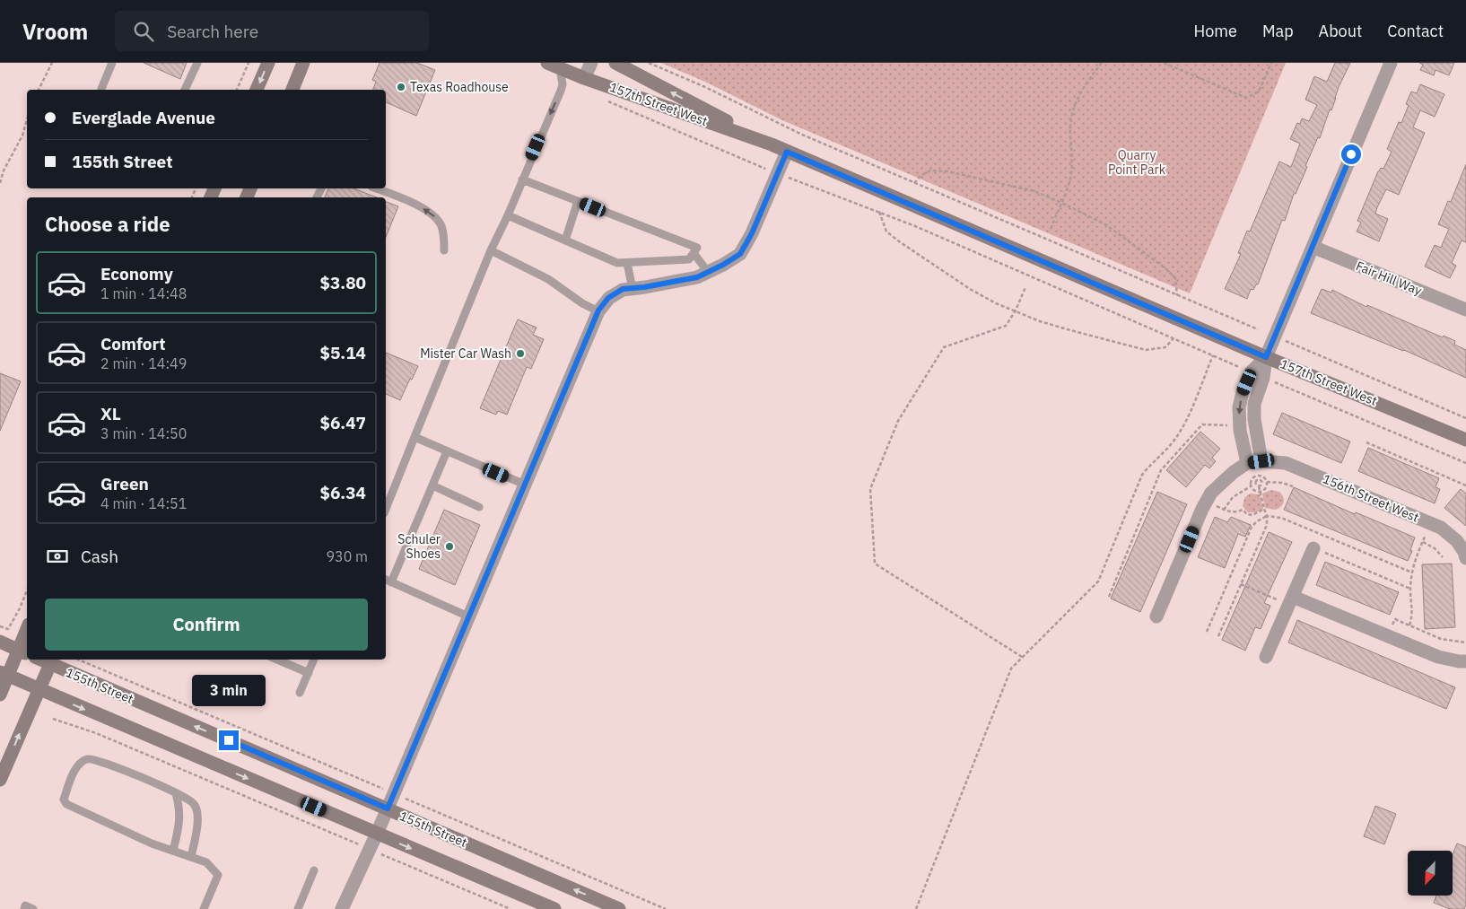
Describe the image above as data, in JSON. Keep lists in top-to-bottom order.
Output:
{
  "streets": {
    "street": [
      "157th Street West",
      "Fair Hill Way",
      "156th Street West",
      "155th Street"
    ]
  },
  "parks": ["Quarry Point Park"],
  "places": ["Texas Roadhouse", "Mister Car Wash", "Schuler Shoes"],
  "north": "bottom left",
  "page": {
    "header": "Vroom",
    "search": "Search here",
    "nav": [
      "Home",
      "Map",
      "About",
      "Contact"
    ],
    "banner": ["Everglade Avenue", "155th Street"],
    "heading": "Choose a ride",
    "list": [
      {
        "name": "Economy",
        "note": "1 min · 14:48",
        "value": "$3.80"
      },
      {
        "name": "Comfort",
        "note": "2 min · 14:49",
        "value": "$5.14"
      },
      {
        "name": "XL",
        "note": "3 min · 14:50",
        "value": "$6.47"
      },
      {
        "name": "Green",
        "note": "4 min · 14:51",
        "value": "$6.34"
      }
    ],
    "pay": ["Cash", "930 m"],
    "buttons": "Confirm",
    "bubble": "3 min"
  }
}
